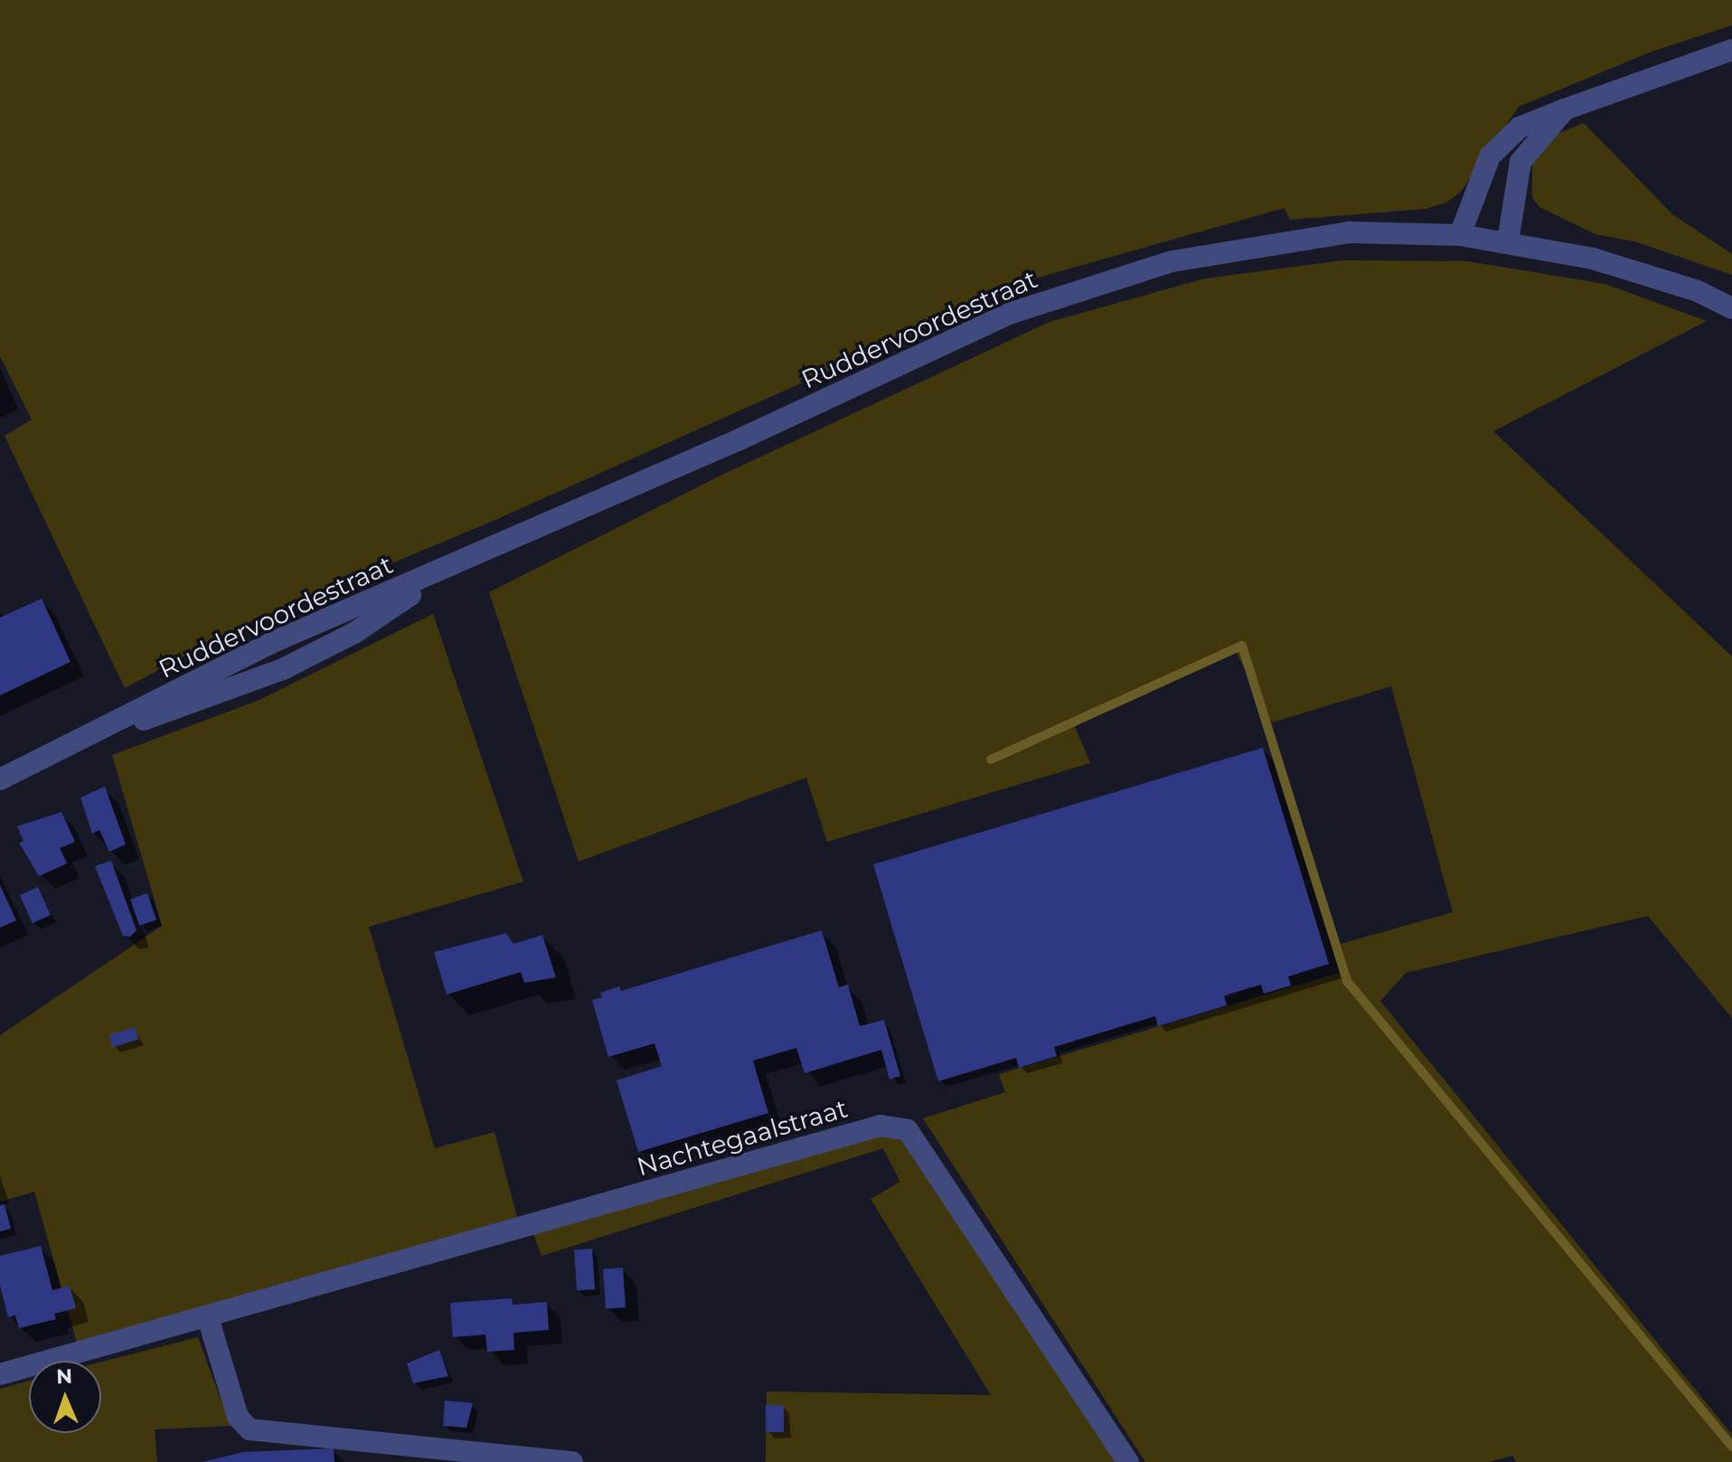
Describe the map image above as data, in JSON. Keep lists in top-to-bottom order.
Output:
{
  "streets": {
    "street": ["Ruddervoordestraat", "Nachtegaalstraat"]
  },
  "north": "top"
}
